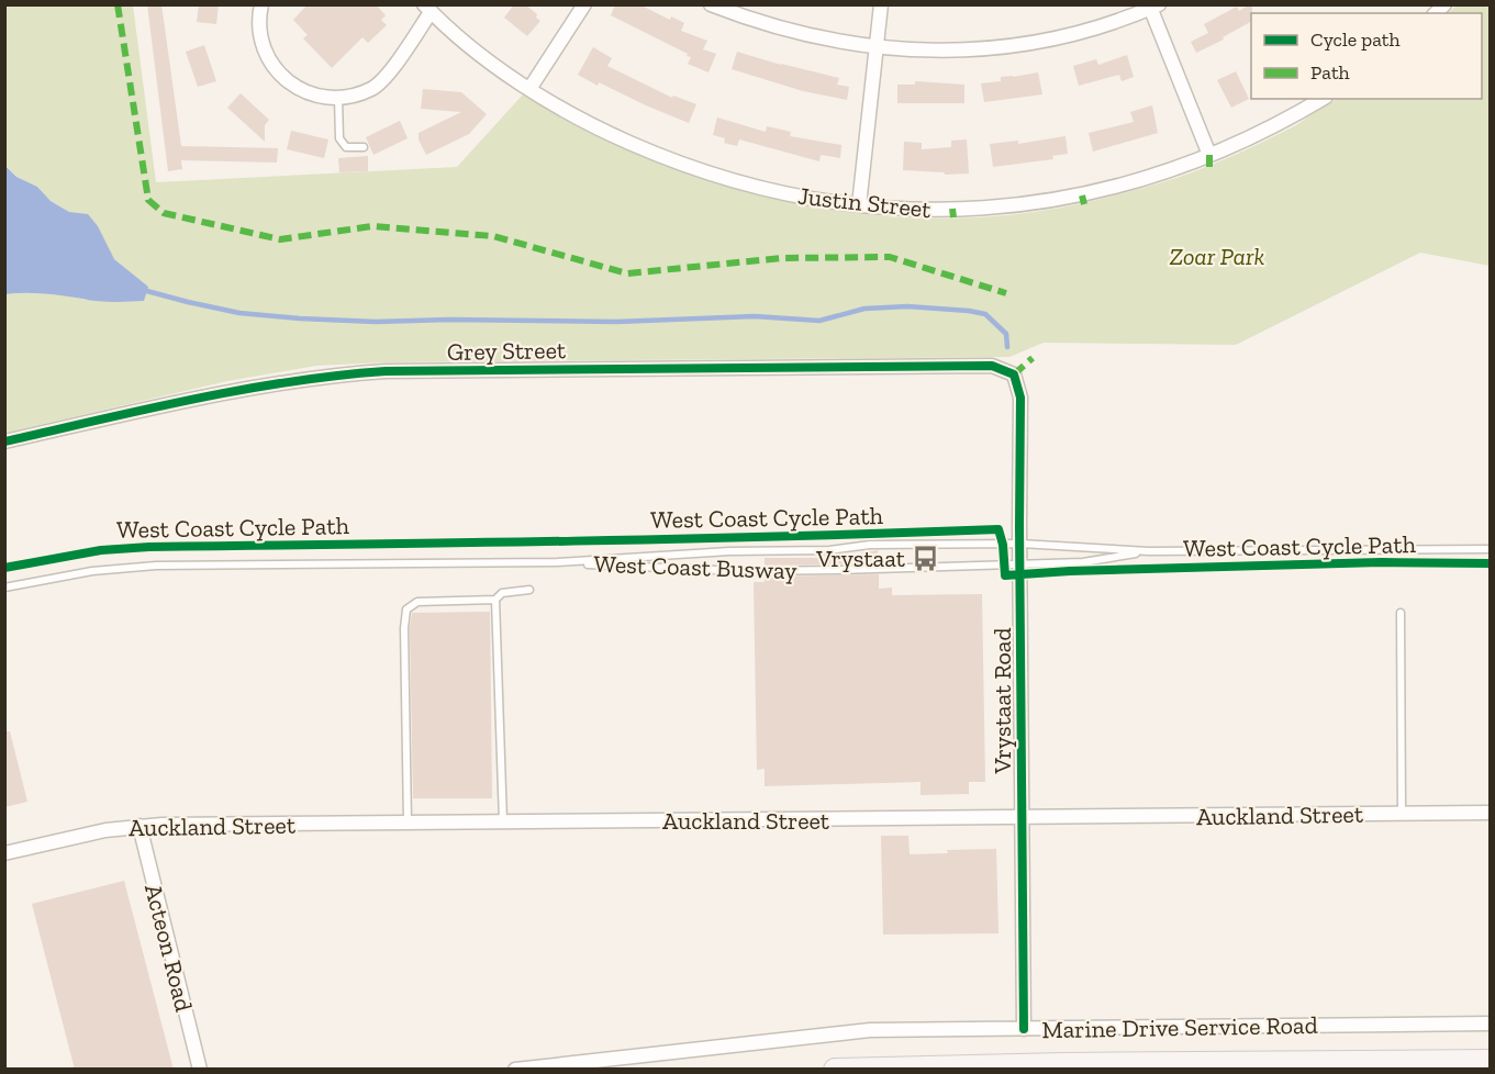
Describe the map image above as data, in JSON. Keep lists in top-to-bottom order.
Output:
{
  "streets": {
    "street": [
      "Justin Street",
      "Grey Street",
      "Vrystaat Road",
      "Auckland Street",
      "Acteon Road",
      "Marine Drive Service Road"
    ],
    "lane": ["West Coast Busway"],
    "cycle path": ["West Coast Cycle Path"]
  },
  "crossings": [
    ["Grey Street", "Vrystaat Road"],
    ["West Coast Busway", "Vrystaat Road"],
    ["Vrystaat Road", "Auckland Street"],
    ["Vrystaat Road", "Marine Drive Service Road"],
    ["Auckland Street", "Acteon Road"]
  ],
  "parks": ["Zoar Park"],
  "places": {
    "bus stop": ["Vrystaat"]
  },
  "legend": ["Cycle path", "Path"]
}
